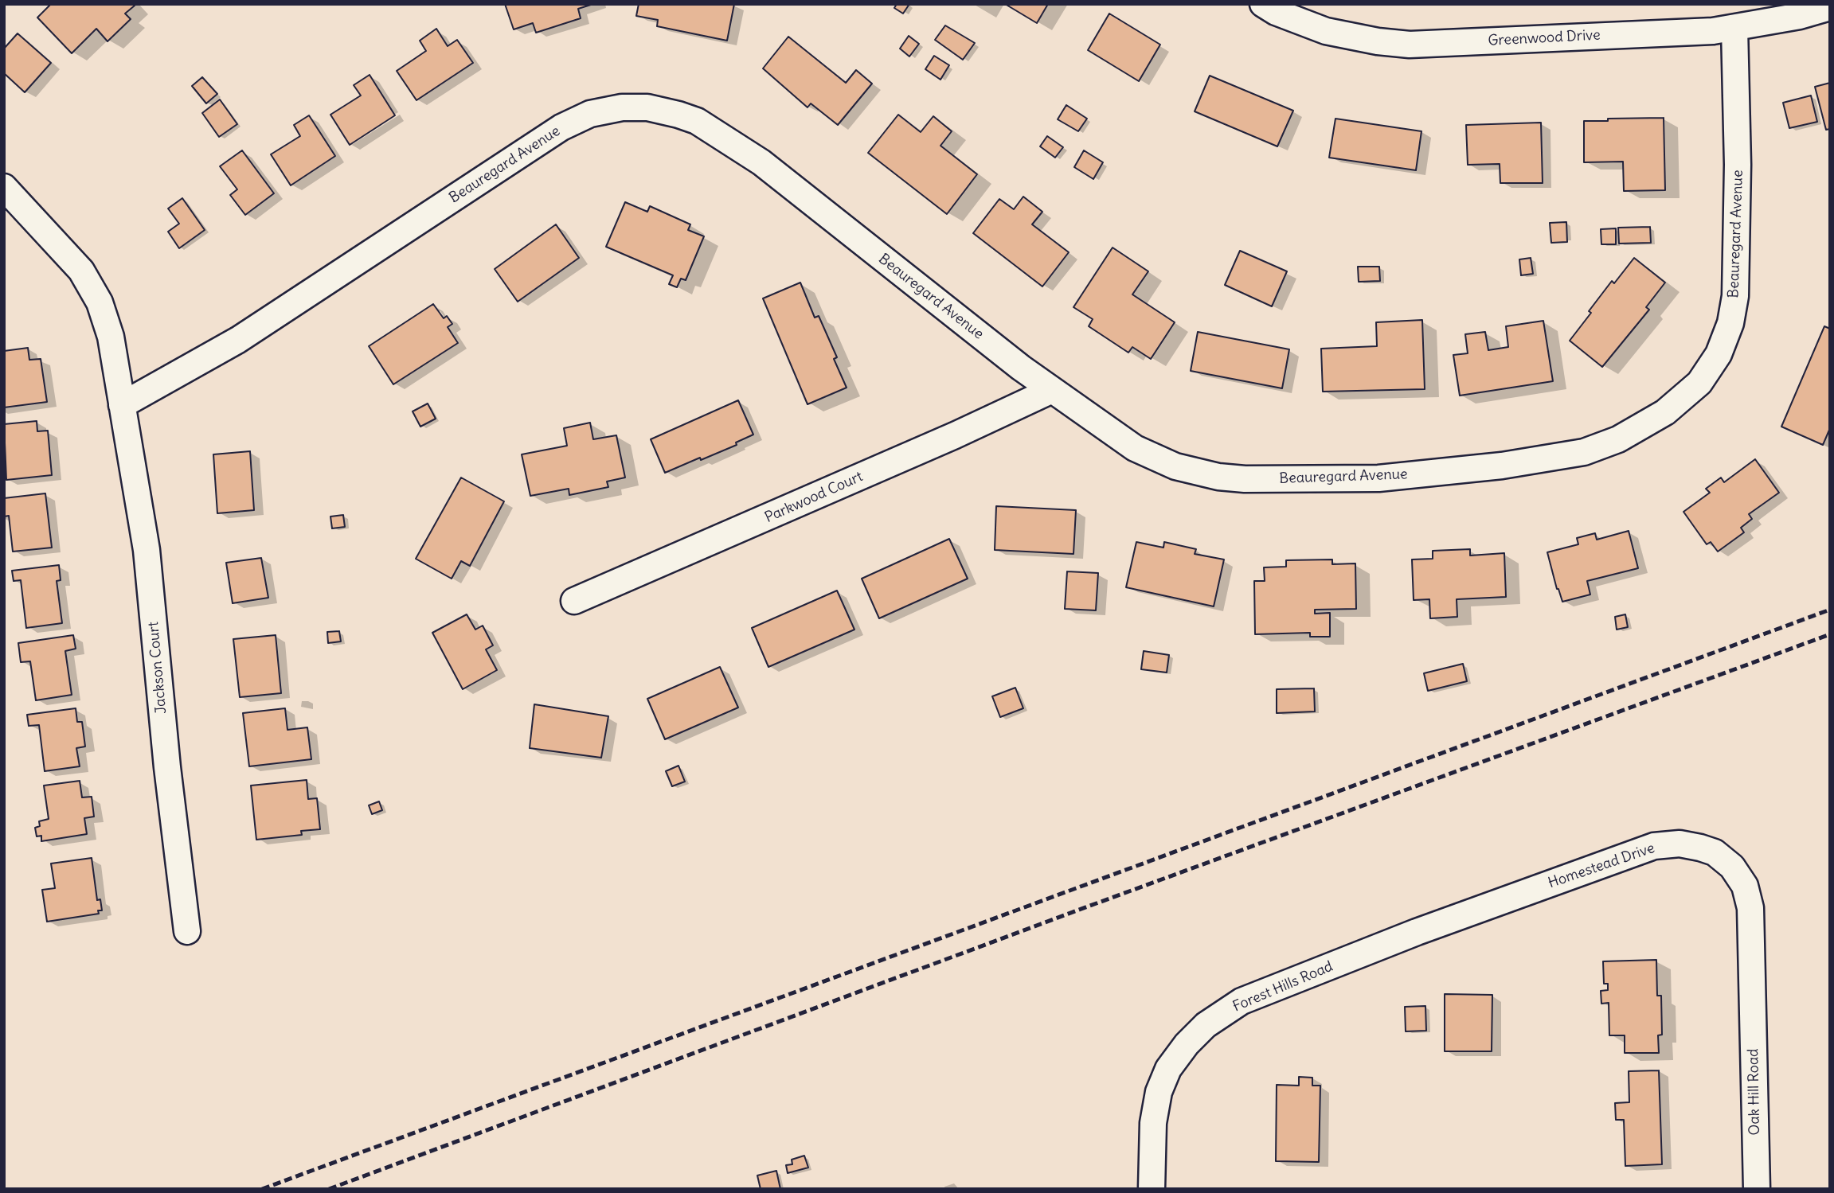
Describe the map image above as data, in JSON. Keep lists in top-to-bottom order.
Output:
{
  "streets": {
    "street": [
      "Greenwood Drive",
      "Beauregard Avenue",
      "Parkwood Court",
      "Jackson Court",
      "Homestead Drive",
      "Forest Hills Road",
      "Oak Hill Road"
    ]
  },
  "crossings": [
    ["Greenwood Drive", "Beauregard Avenue"],
    ["Beauregard Avenue", "Parkwood Court"],
    ["Beauregard Avenue", "Jackson Court"],
    ["Homestead Drive", "Forest Hills Road"],
    ["Homestead Drive", "Oak Hill Road"]
  ]
}
